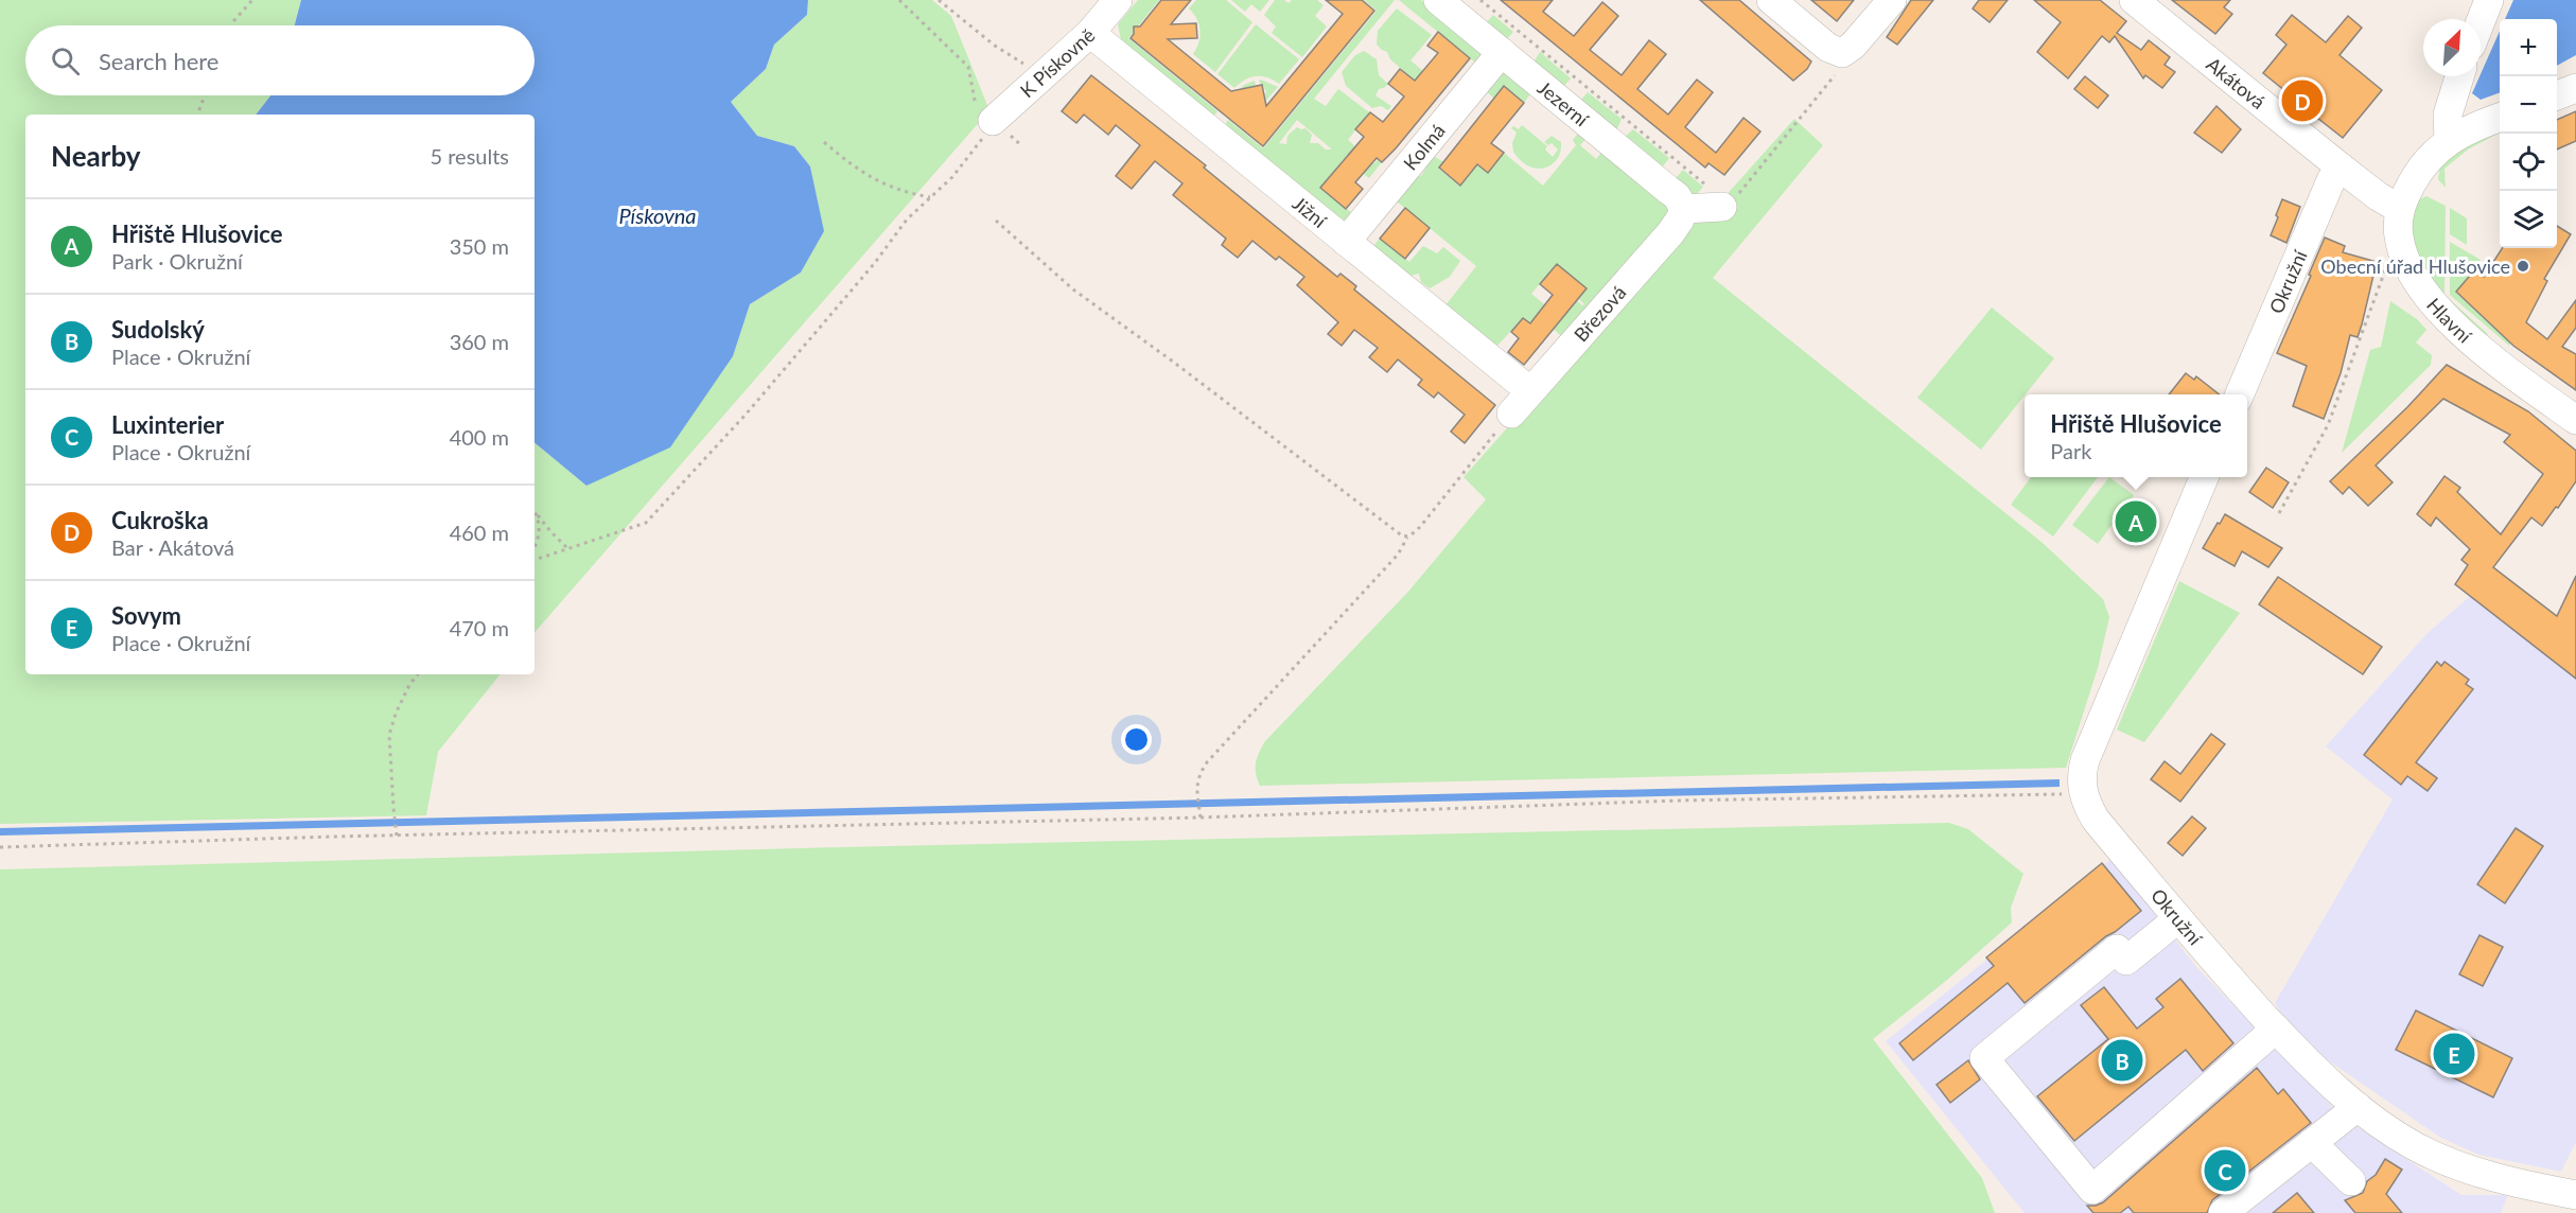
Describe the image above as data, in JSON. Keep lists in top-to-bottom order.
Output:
{
  "streets": {
    "street": [
      "K Pískovně",
      "Akátová",
      "Jezerní",
      "Kolmá",
      "Jižní",
      "Okružní",
      "Březová",
      "Hlavní"
    ]
  },
  "crossings": [
    ["K Pískovně", "Jižní"],
    ["Akátová", "Okružní"],
    ["Akátová", "Hlavní"],
    ["Jezerní", "Kolmá"],
    ["Jezerní", "Březová"],
    ["Kolmá", "Jižní"],
    ["Jižní", "Březová"]
  ],
  "water": ["Pískovna"],
  "places": ["Obecní úřad Hlušovice"],
  "north": "top right",
  "page": {
    "map_buttons": ["+", "−"],
    "search": "Search here",
    "pins": [
      "D",
      "A",
      "E",
      "B",
      "C"
    ],
    "heading": ["Nearby", "5 results"],
    "list": [
      {
        "mark": "A",
        "name": "Hřiště Hlušovice",
        "note": "Park · Okružní",
        "value": "350 m"
      },
      {
        "mark": "B",
        "name": "Sudolský",
        "note": "Place · Okružní",
        "value": "360 m"
      },
      {
        "mark": "C",
        "name": "Luxinterier",
        "note": "Place · Okružní",
        "value": "400 m"
      },
      {
        "mark": "D",
        "name": "Cukroška",
        "note": "Bar · Akátová",
        "value": "460 m"
      },
      {
        "mark": "E",
        "name": "Sovym",
        "note": "Place · Okružní",
        "value": "470 m"
      }
    ],
    "popup": ["Hřiště Hlušovice", "Park"]
  }
}
